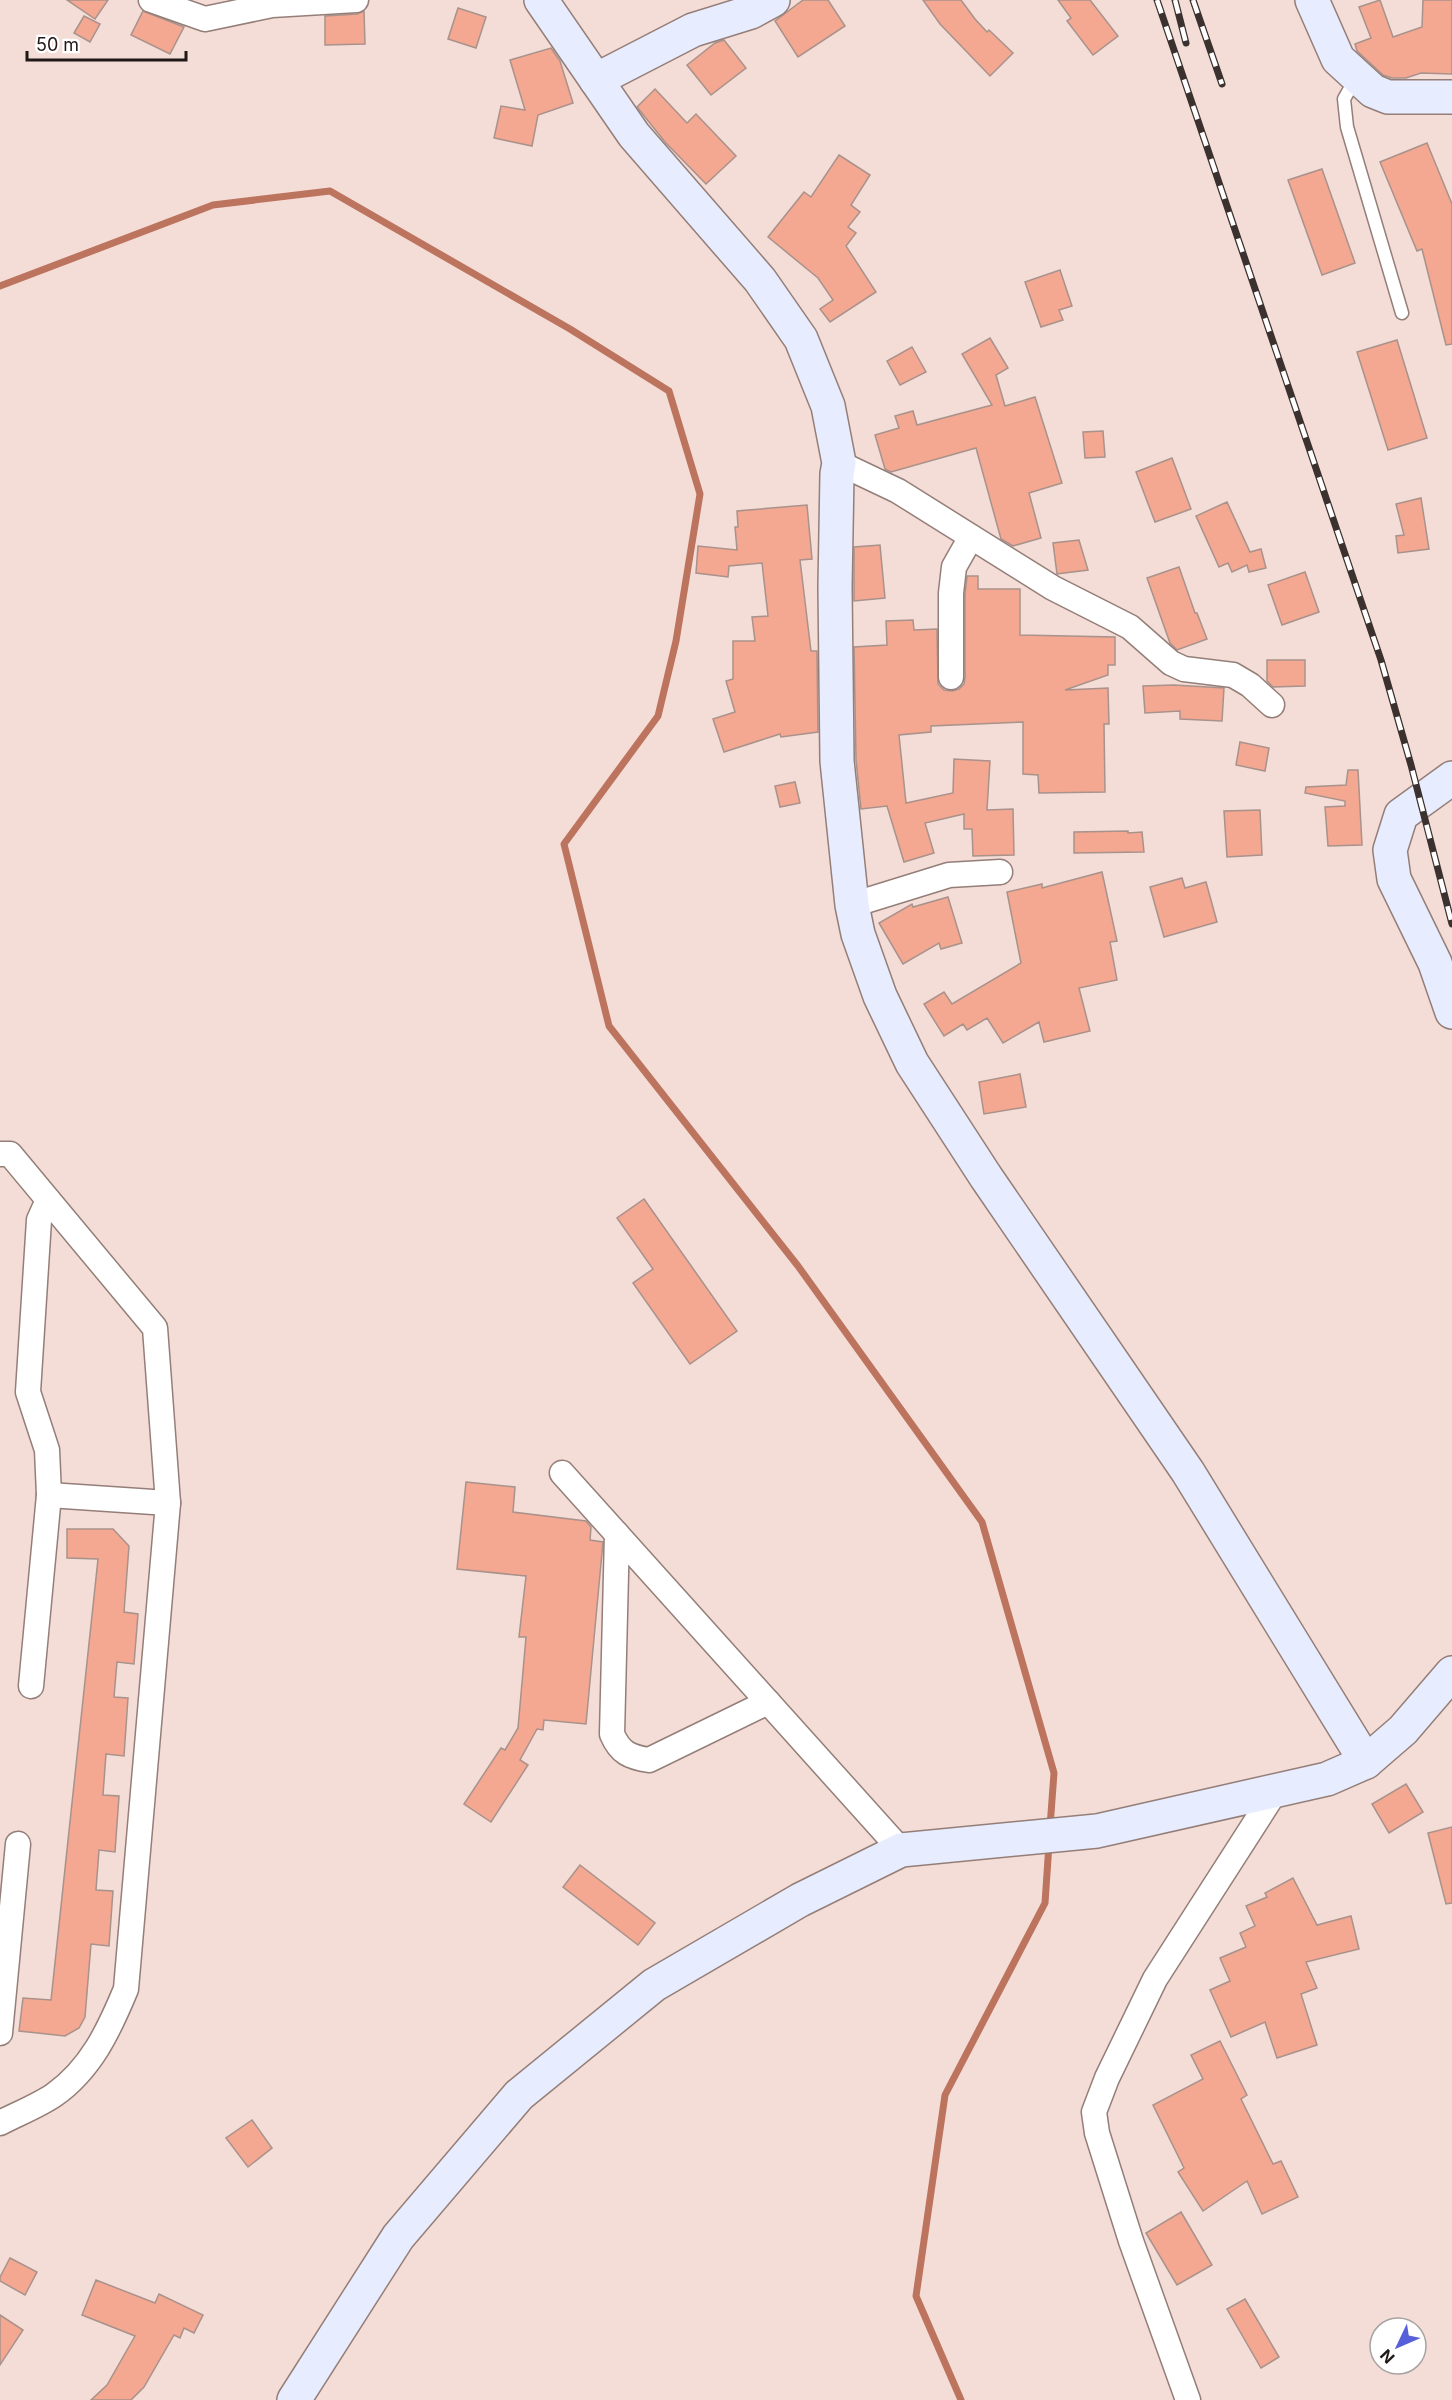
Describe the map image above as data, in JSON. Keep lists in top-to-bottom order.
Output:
{
  "scale_bar": "50 m",
  "north": "bottom left"
}
